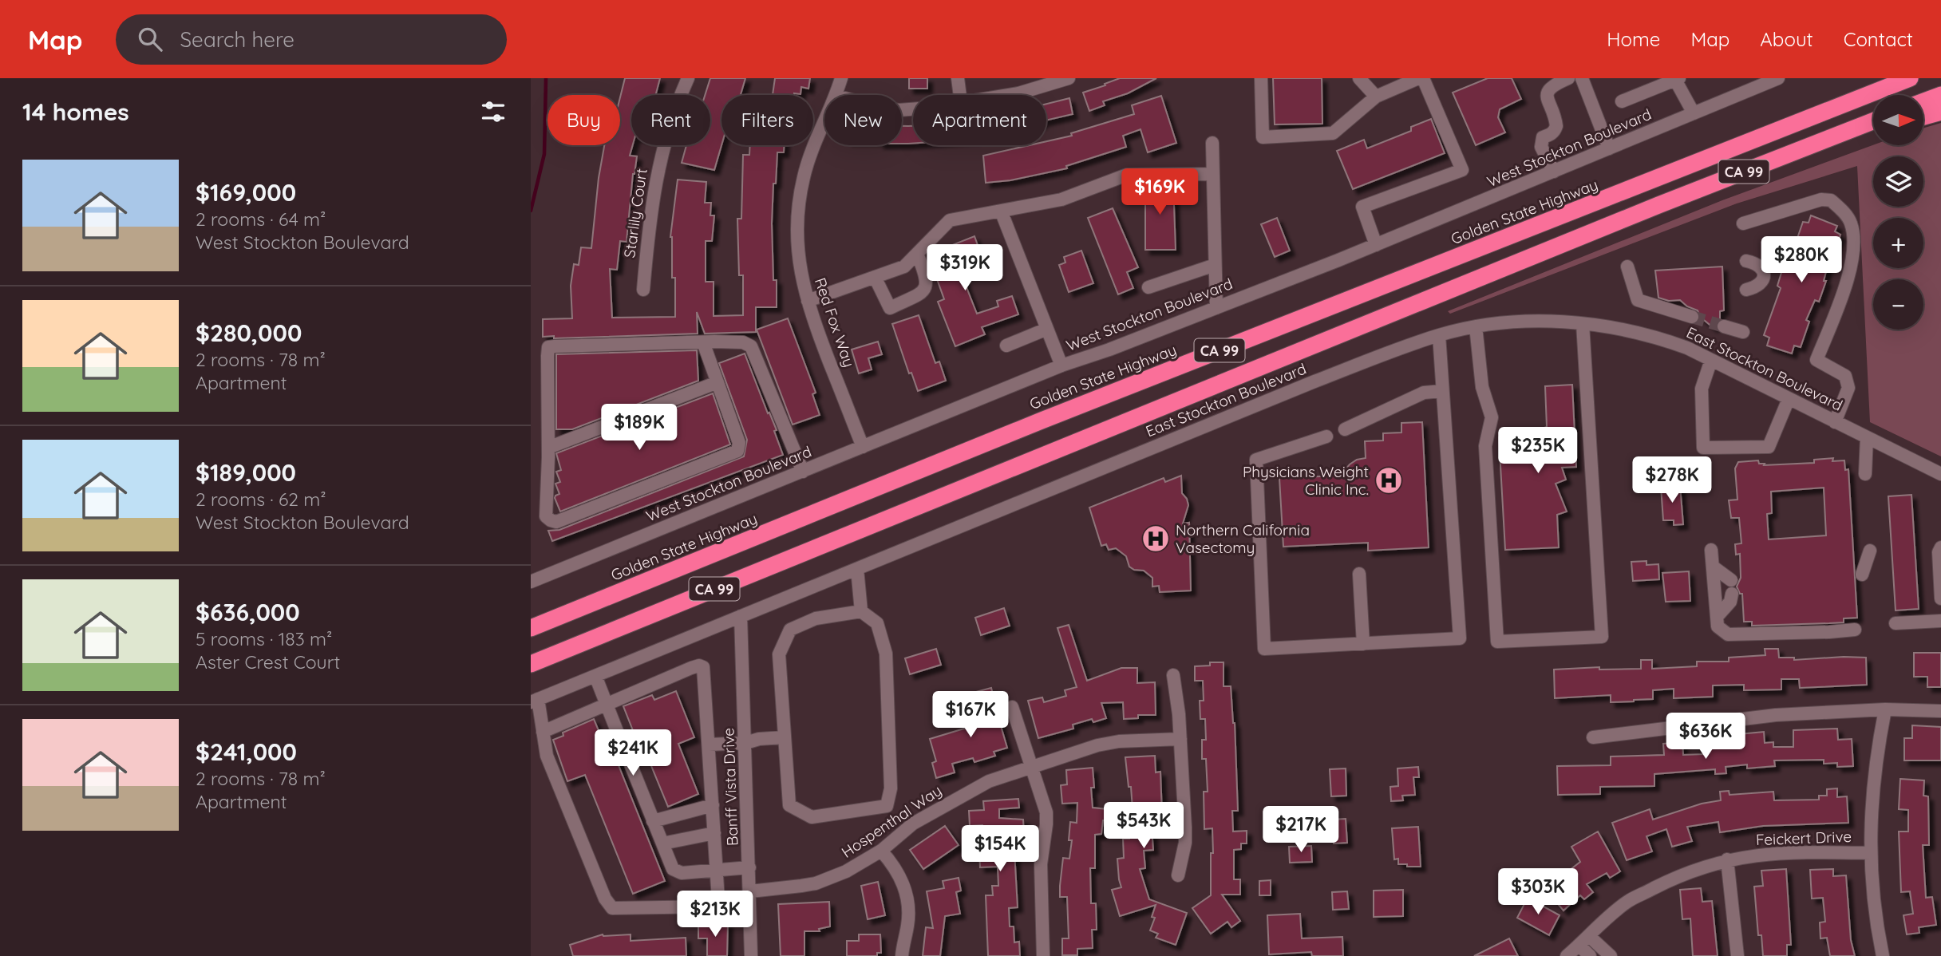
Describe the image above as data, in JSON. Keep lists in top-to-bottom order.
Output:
{
  "streets": {
    "highway": ["CA 99", "Golden State Highway"],
    "street": [
      "West Stockton Boulevard",
      "Starlily Court",
      "Red Fox Way",
      "East Stockton Boulevard",
      "Banff Vista Drive",
      "Hospenthal Way",
      "Feickert Drive"
    ]
  },
  "crossings": [
    ["West Stockton Boulevard", "Red Fox Way"],
    ["East Stockton Boulevard", "Banff Vista Drive"],
    ["Banff Vista Drive", "Hospenthal Way"]
  ],
  "places": {
    "hospital": ["Physicians Weight Clinic Inc.", "Northern California Vasectomy"]
  },
  "north": "right",
  "page": {
    "header": "Map",
    "search": "Search here",
    "nav": [
      "Home",
      "Map",
      "About",
      "Contact"
    ],
    "heading": "14 homes",
    "map_buttons": ["+", "−"],
    "chip": [
      "Buy",
      "Rent",
      "Filters",
      "New",
      "Apartment"
    ],
    "list": [
      {
        "name": "$169,000",
        "note": "2 rooms · 64 m² · West Stockton Boulevard"
      },
      {
        "name": "$280,000",
        "note": "2 rooms · 78 m² · Apartment"
      },
      {
        "name": "$189,000",
        "note": "2 rooms · 62 m² · West Stockton Boulevard"
      },
      {
        "name": "$636,000",
        "note": "5 rooms · 183 m² · Aster Crest Court"
      },
      {
        "name": "$241,000",
        "note": "2 rooms · 78 m² · Apartment"
      }
    ],
    "price": [
      "$169K",
      "$280K",
      "$319K",
      "$189K",
      "$235K",
      "$278K",
      "$167K",
      "$636K",
      "$241K",
      "$543K",
      "$217K",
      "$154K",
      "$303K",
      "$213K"
    ]
  }
}
